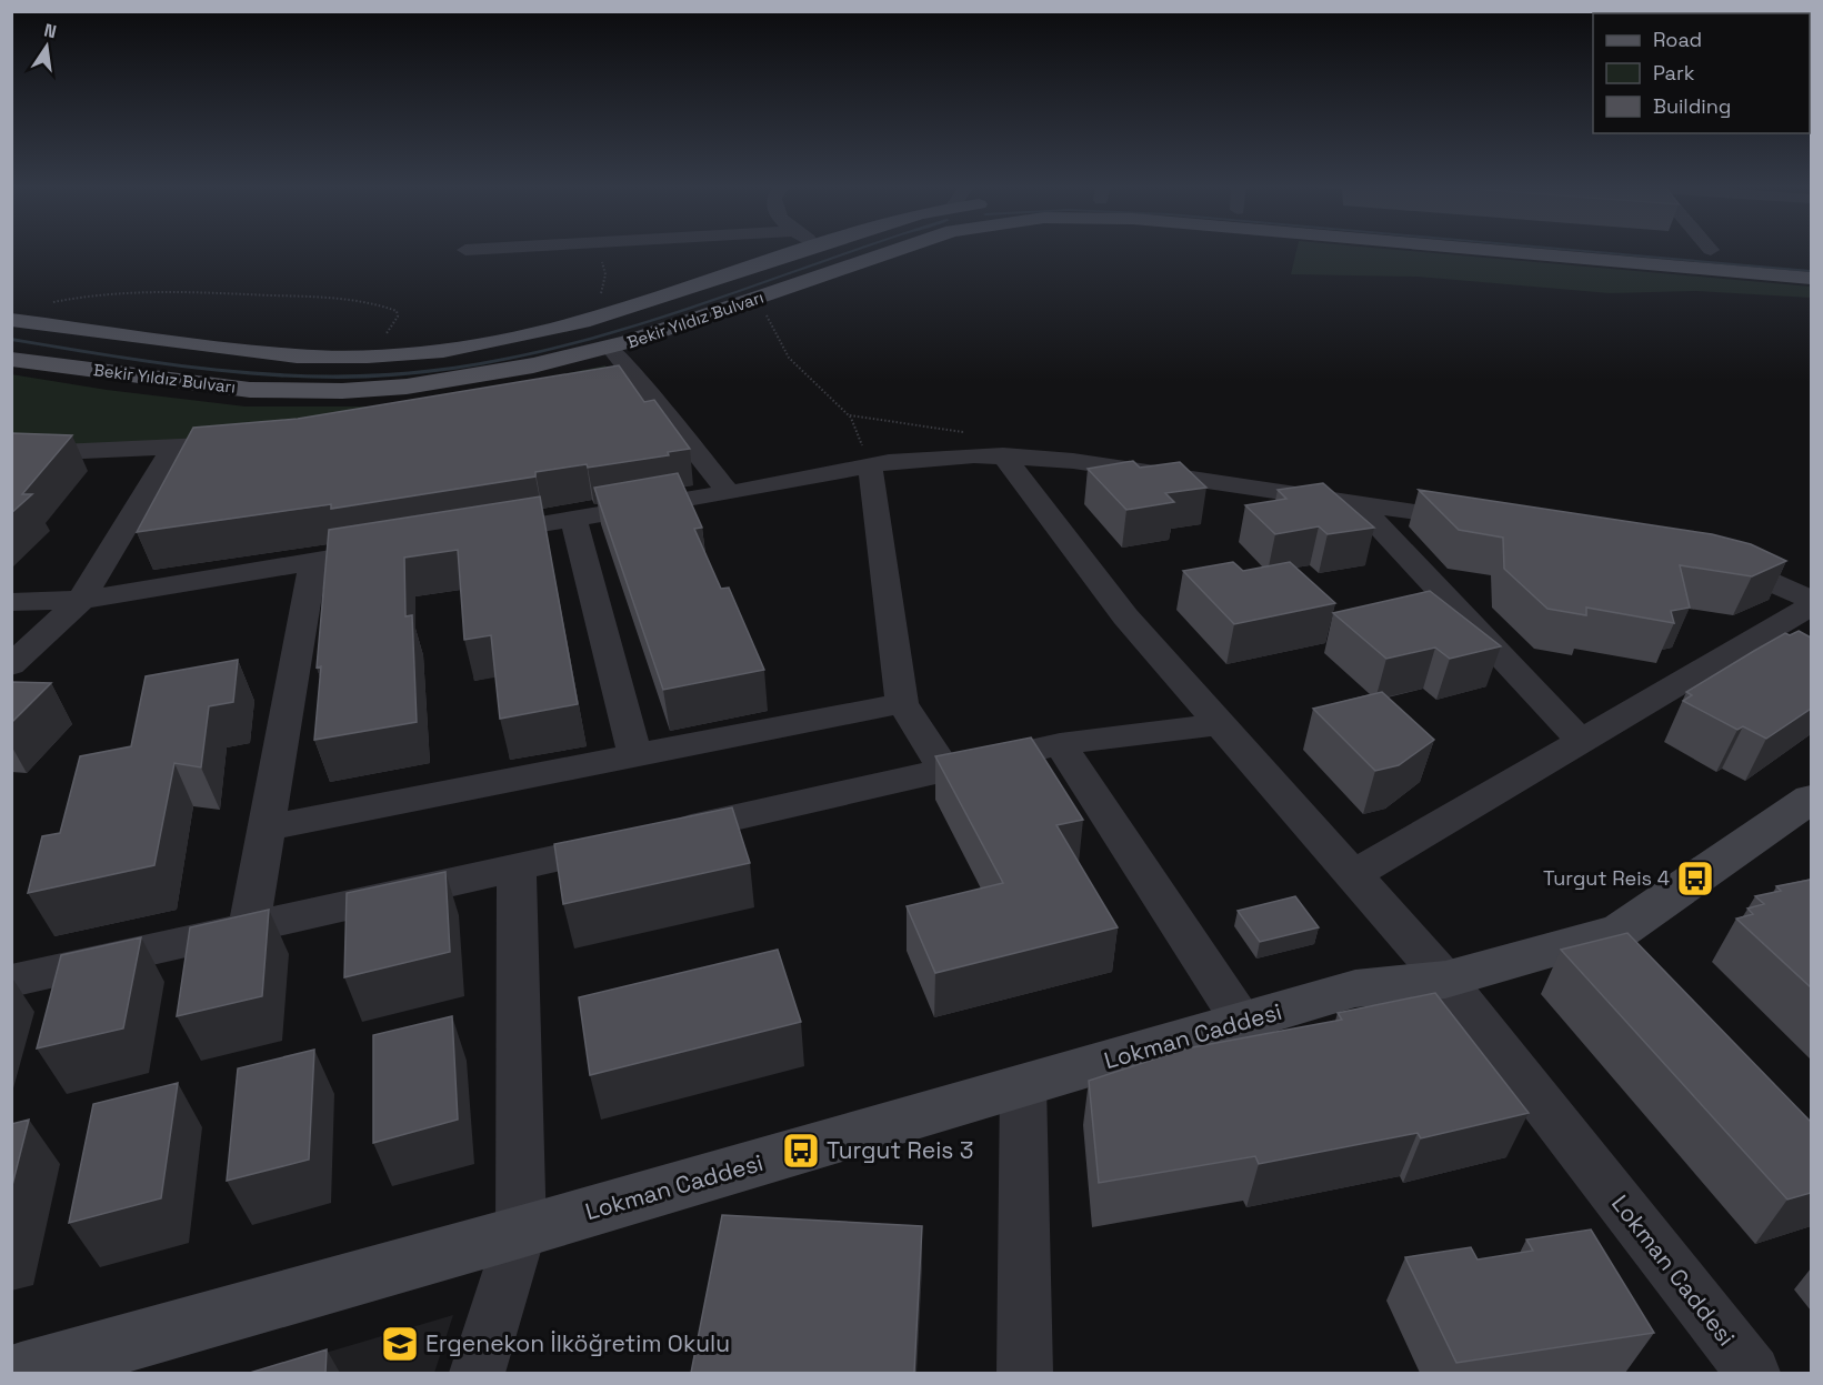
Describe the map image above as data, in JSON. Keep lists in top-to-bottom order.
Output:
{
  "streets": {
    "main road": ["Bekir Yıldız Bulvarı"],
    "street": ["Lokman Caddesi"]
  },
  "places": {
    "bus stop": ["Turgut Reis 4", "Turgut Reis 3"],
    "school or university": ["Ergenekon İlköğretim Okulu"]
  },
  "legend": ["Road", "Park", "Building"],
  "north": "top"
}
